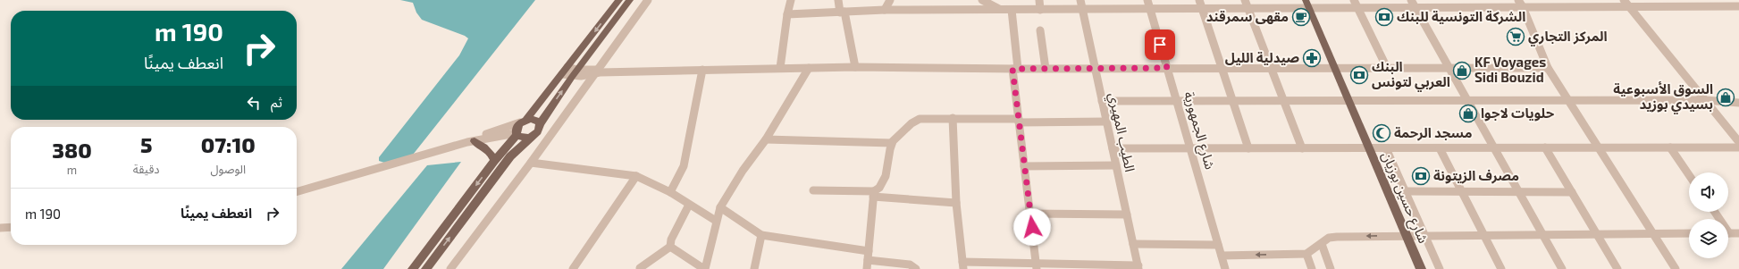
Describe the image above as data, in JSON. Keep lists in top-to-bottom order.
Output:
{
  "streets": {
    "main road": ["شارع حسين بوزيان"],
    "street": ["شارع الجمهورية", "الطيب المهيري"]
  },
  "places": {
    "cafe": ["مقهى سمرقند"],
    "bank": ["الشركة التونسية للبنك", "البنك العربي لتونس", "مصرف الزيتونة"],
    "supermarket": ["المركز التجاري"],
    "pharmacy": ["صيدلية الليل"],
    "shop": ["KF Voyages Sidi Bouzid", "السوق الأسبوعية بسيدي بوزيد", "حلويات لاجوا"],
    "mosque": ["مسجد الرحمة"]
  },
  "page": {
    "turn": ["190 m", "انعطف يمينًا"],
    "then": "ثم",
    "eta": [
      "07:10",
      "الوصول",
      "5",
      "دقيقة",
      "380",
      "m"
    ],
    "list": [
      {
        "name": "انعطف يمينًا",
        "value": "190 m"
      }
    ]
  }
}
